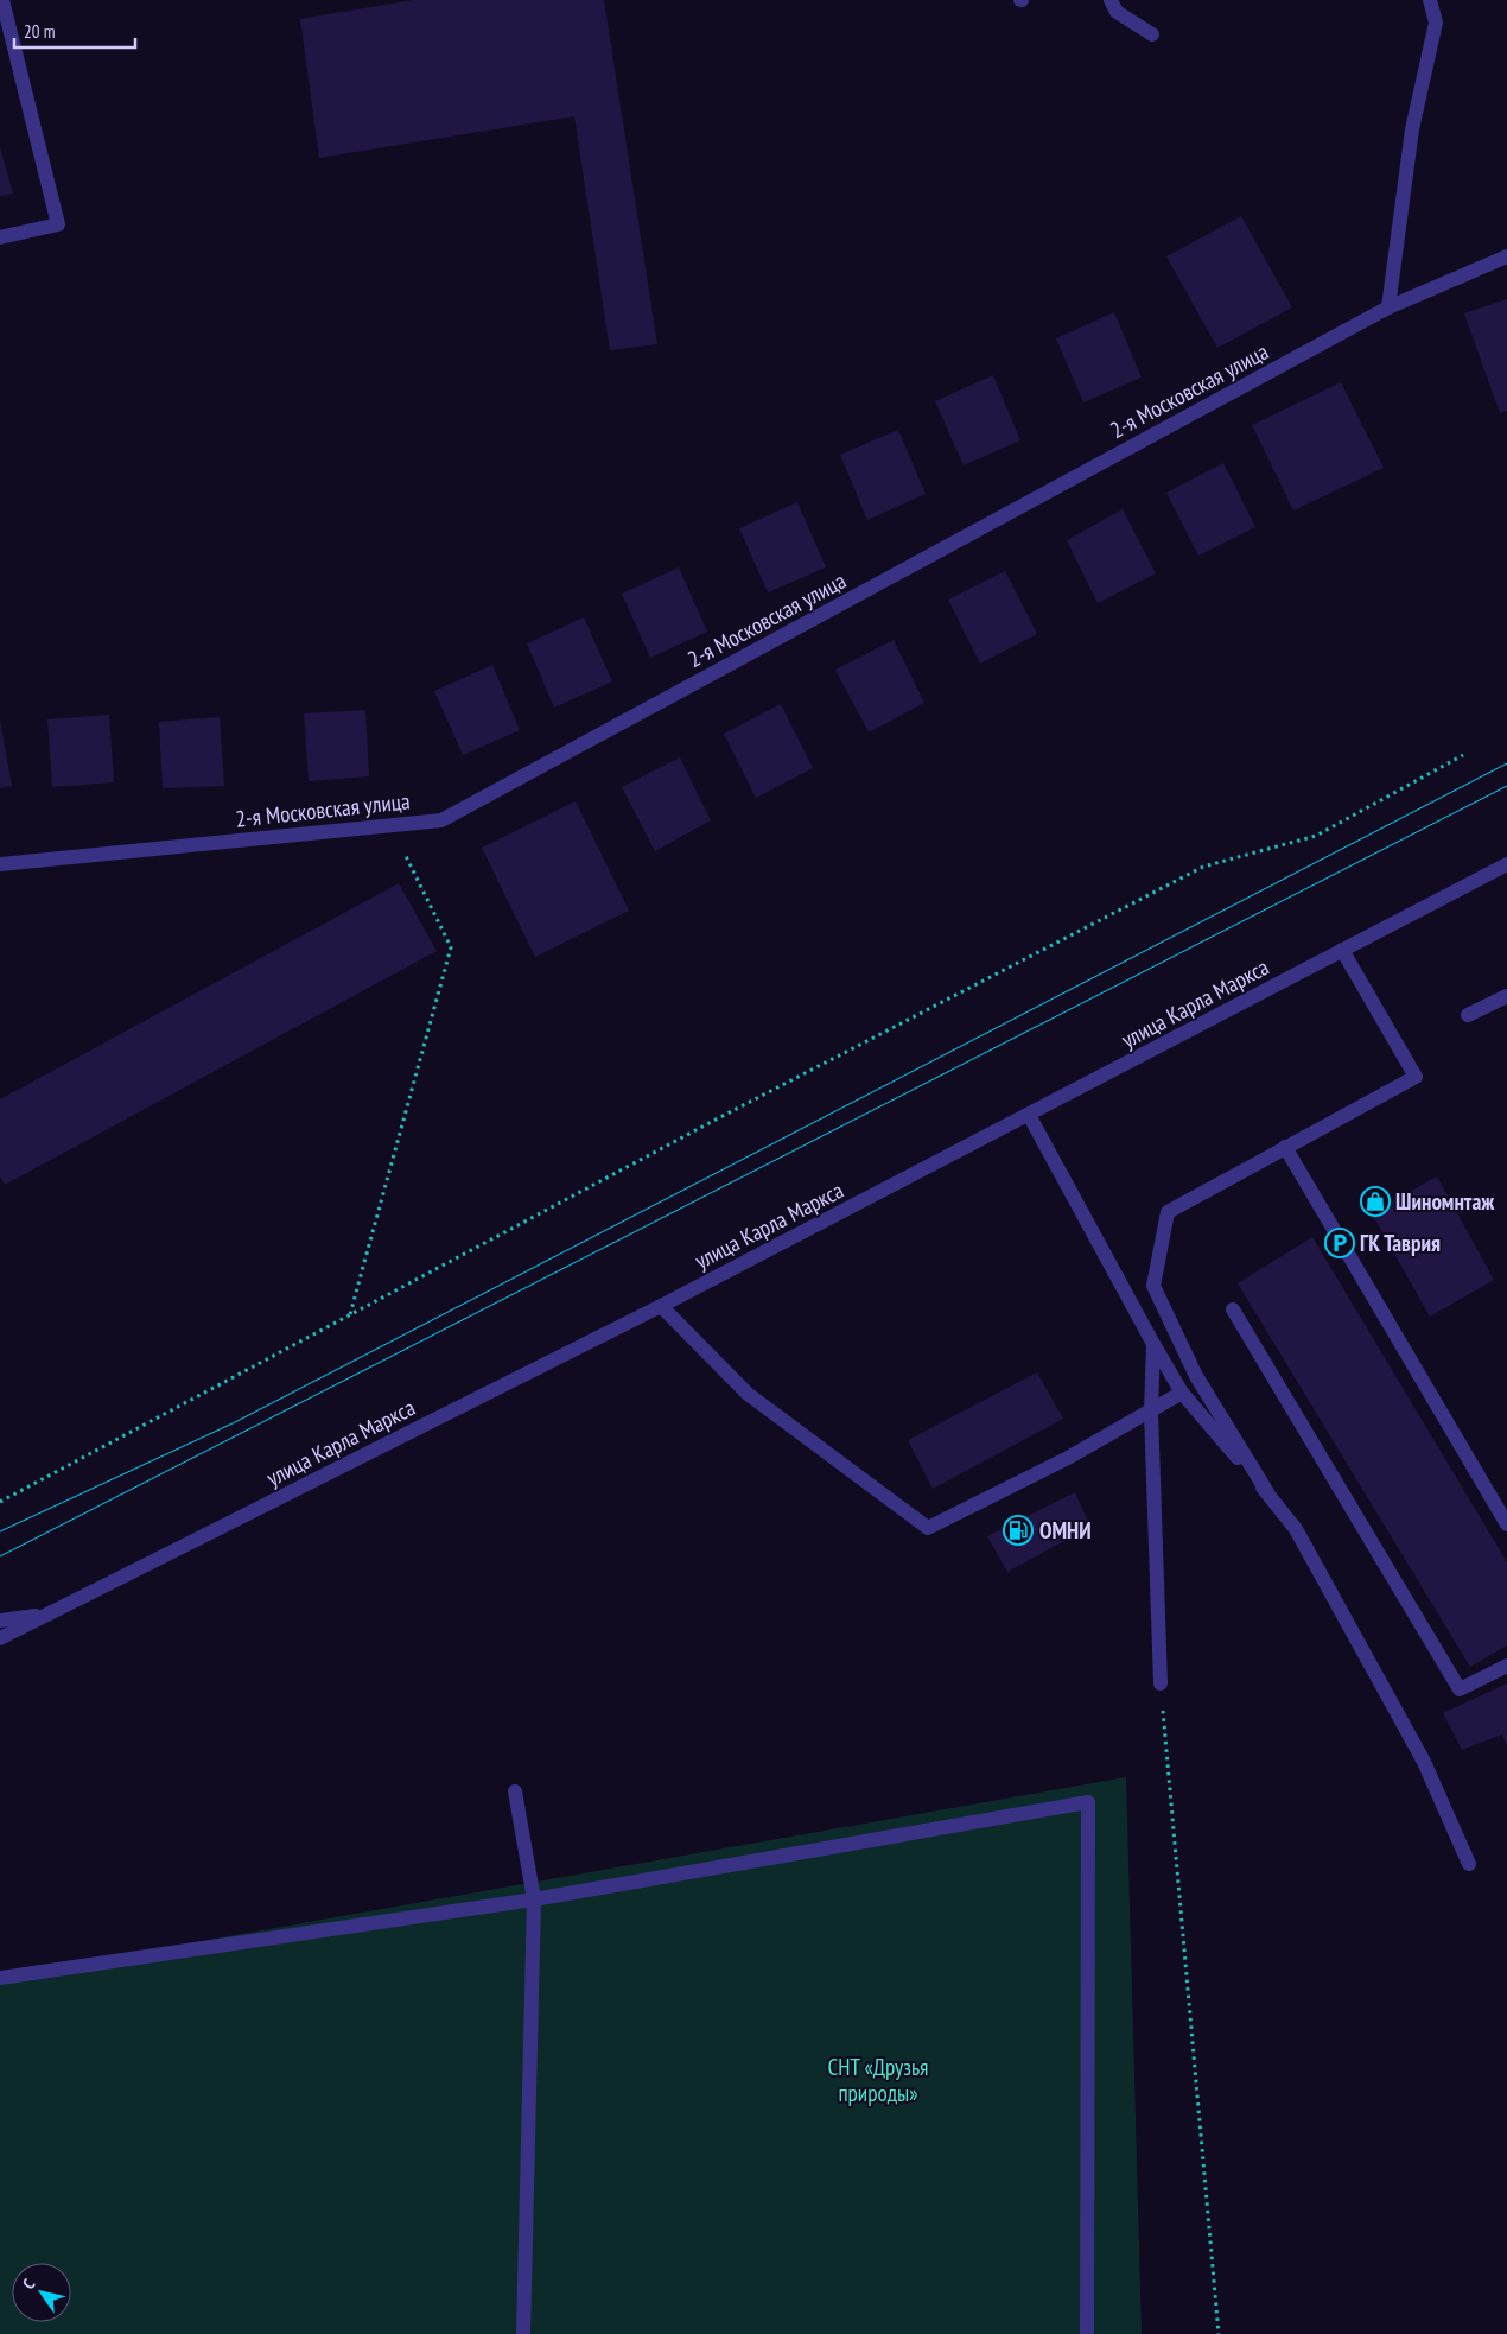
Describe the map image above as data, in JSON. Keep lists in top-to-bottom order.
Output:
{
  "streets": {
    "street": ["2-я Московская улица", "улица Карла Маркса"]
  },
  "parks": ["СНТ «Друзья природы»"],
  "places": {
    "shop": ["Шиномнтаж"],
    "parking": ["ГК Таврия"],
    "fuel station": ["ОМНИ"]
  },
  "scale_bar": "20 m",
  "north": "top left"
}
